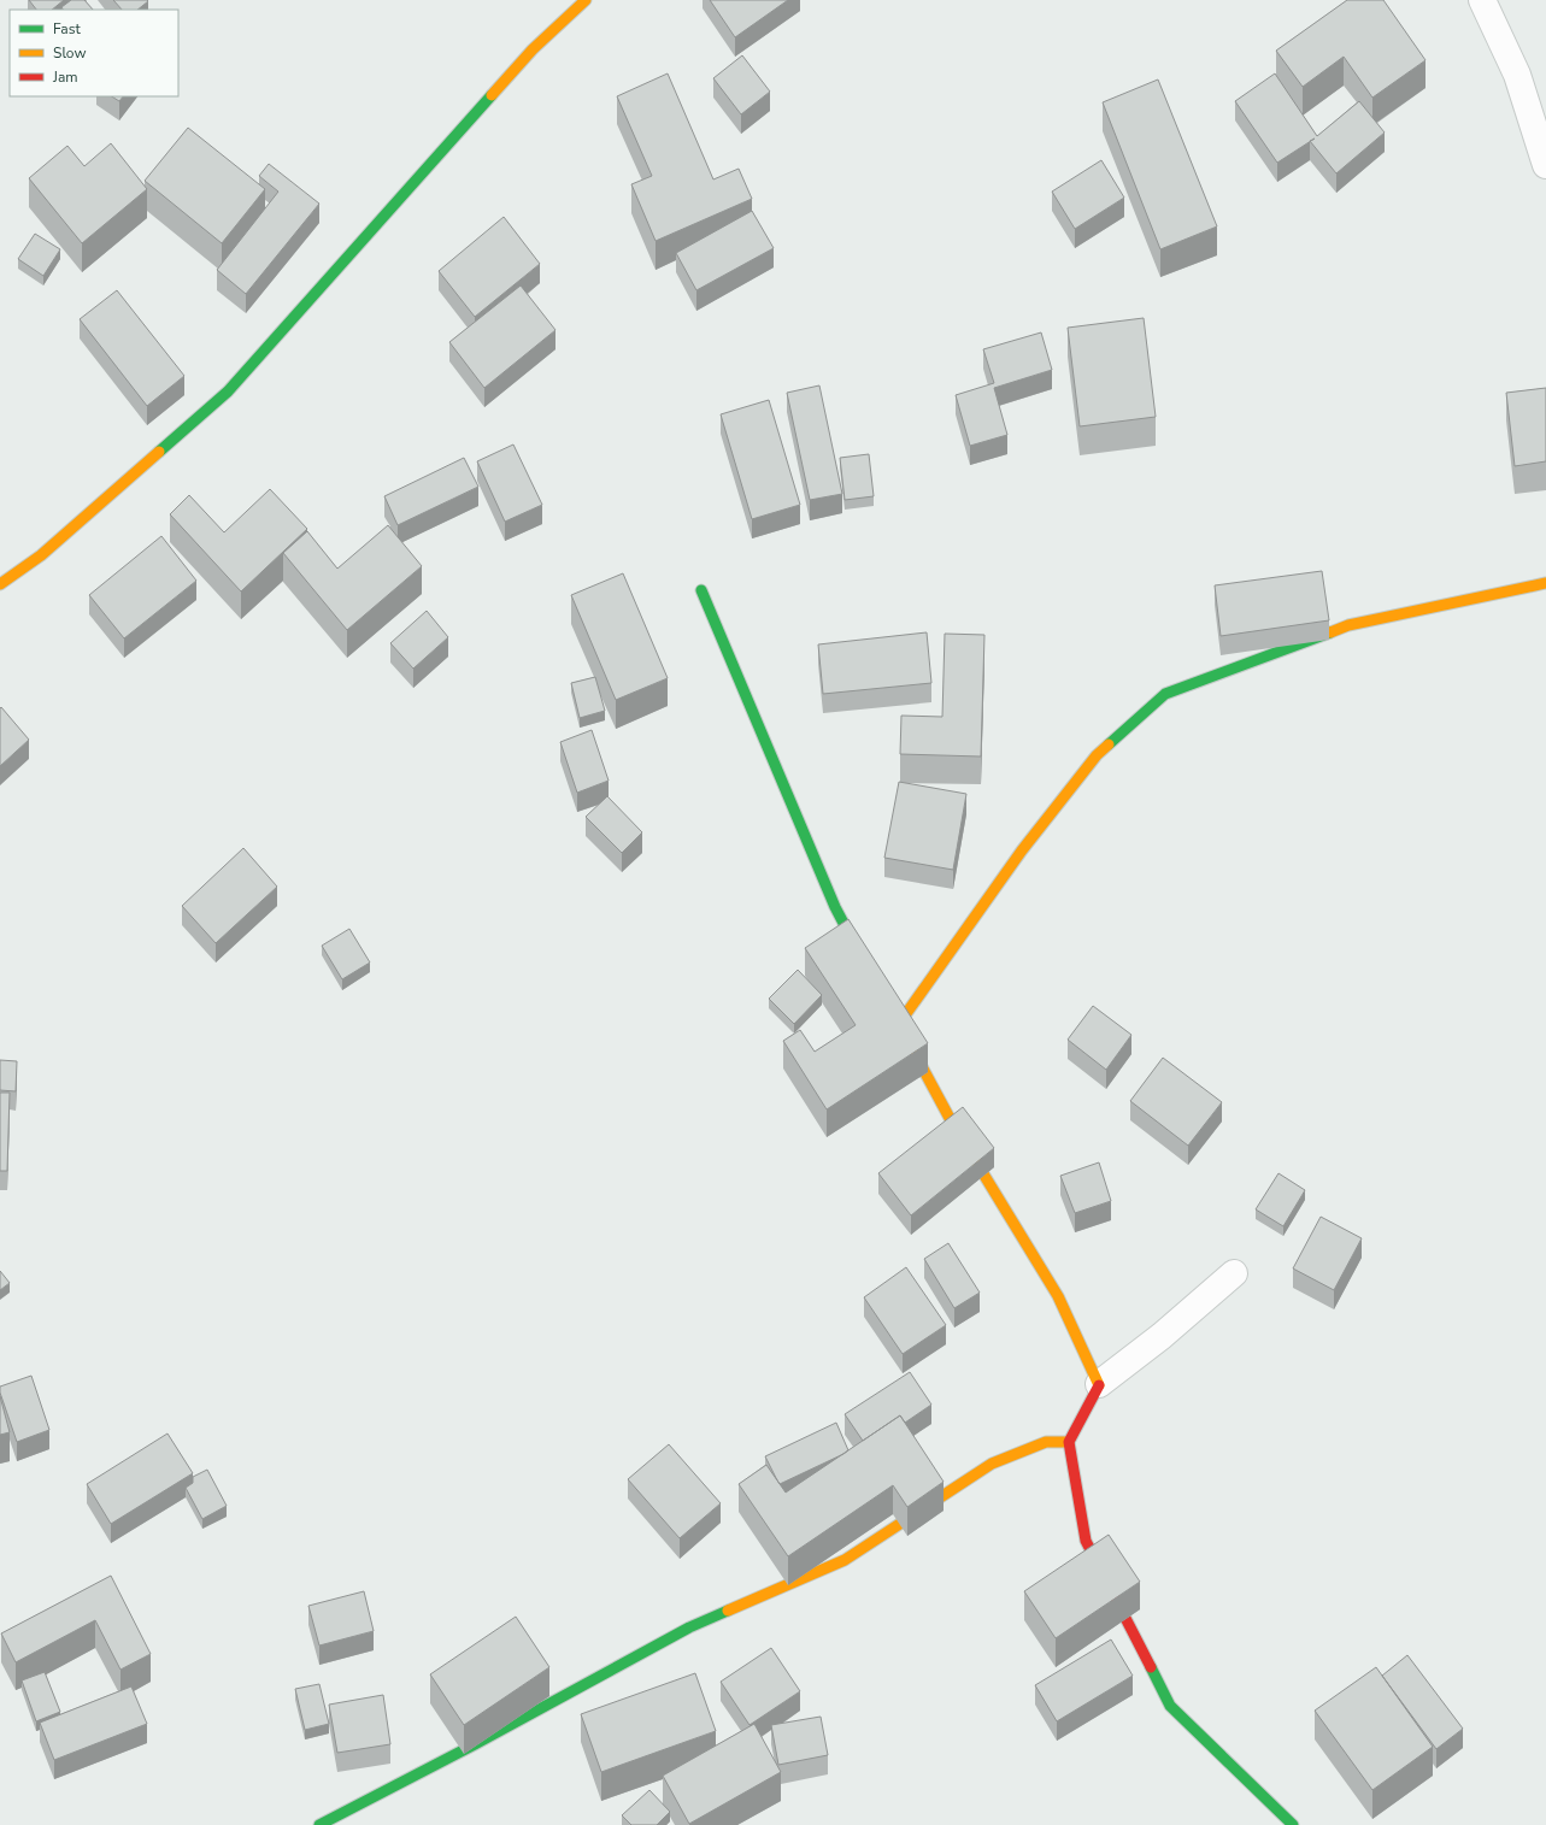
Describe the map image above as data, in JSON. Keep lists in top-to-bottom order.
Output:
{
  "legend": ["Fast", "Slow", "Jam"]
}
